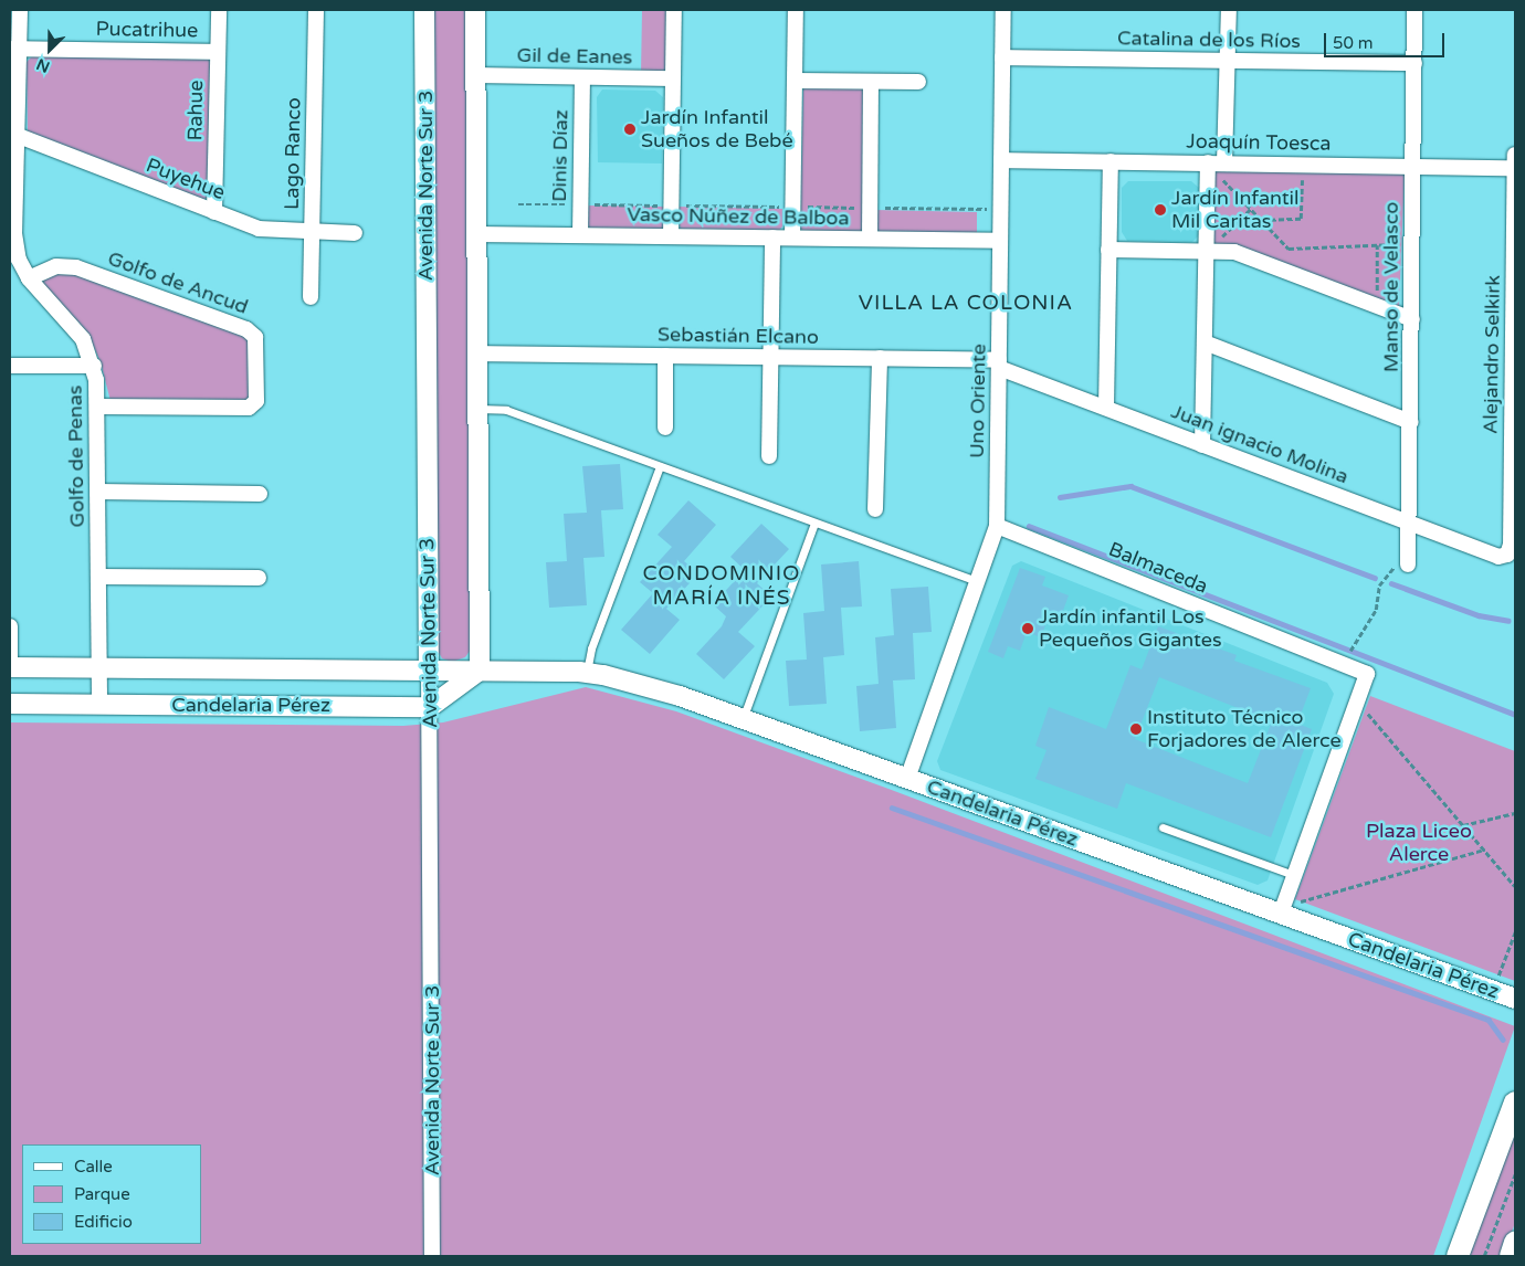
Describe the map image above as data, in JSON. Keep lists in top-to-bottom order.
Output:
{
  "streets": {
    "street": [
      "Pucatrihue",
      "Catalina de los Ríos",
      "Gil de Eanes",
      "Rahue",
      "Joaquín Toesca",
      "Lago Ranco",
      "Dinis Díaz",
      "Puyehue",
      "Avenida Norte Sur 3",
      "Vasco Núñez de Balboa",
      "Golfo de Ancud",
      "Manso de Velasco",
      "Sebastián Elcano",
      "Alejandro Selkirk",
      "Uno Oriente",
      "Juan ignacio Molina",
      "Golfo de Penas",
      "Balmaceda",
      "Candelaria Pérez"
    ]
  },
  "crossings": [
    ["Pucatrihue", "Rahue"],
    ["Pucatrihue", "Golfo de Penas"],
    ["Catalina de los Ríos", "Manso de Velasco"],
    ["Catalina de los Ríos", "Uno Oriente"],
    ["Gil de Eanes", "Dinis Díaz"],
    ["Rahue", "Puyehue"],
    ["Joaquín Toesca", "Manso de Velasco"],
    ["Joaquín Toesca", "Alejandro Selkirk"],
    ["Joaquín Toesca", "Uno Oriente"],
    ["Lago Ranco", "Puyehue"],
    ["Dinis Díaz", "Vasco Núñez de Balboa"],
    ["Puyehue", "Golfo de Penas"],
    ["Avenida Norte Sur 3", "Candelaria Pérez"],
    ["Vasco Núñez de Balboa", "Uno Oriente"],
    ["Golfo de Ancud", "Golfo de Penas"],
    ["Manso de Velasco", "Juan ignacio Molina"],
    ["Sebastián Elcano", "Uno Oriente"],
    ["Sebastián Elcano", "Juan ignacio Molina"],
    ["Alejandro Selkirk", "Juan ignacio Molina"],
    ["Uno Oriente", "Juan ignacio Molina"],
    ["Uno Oriente", "Balmaceda"],
    ["Uno Oriente", "Candelaria Pérez"],
    ["Golfo de Penas", "Candelaria Pérez"]
  ],
  "districts": ["VILLA LA COLONIA", "CONDOMINIO MARÍA INÉS"],
  "parks": ["Plaza Liceo Alerce"],
  "places": [
    "Jardín Infantil Sueños de Bebé",
    "Jardín Infantil Mil Caritas",
    "Jardín infantil Los Pequeños Gigantes",
    "Instituto Técnico Forjadores de Alerce"
  ],
  "legend": ["Calle", "Parque", "Edificio"],
  "scale_bar": "50 m",
  "north": "bottom left"
}
